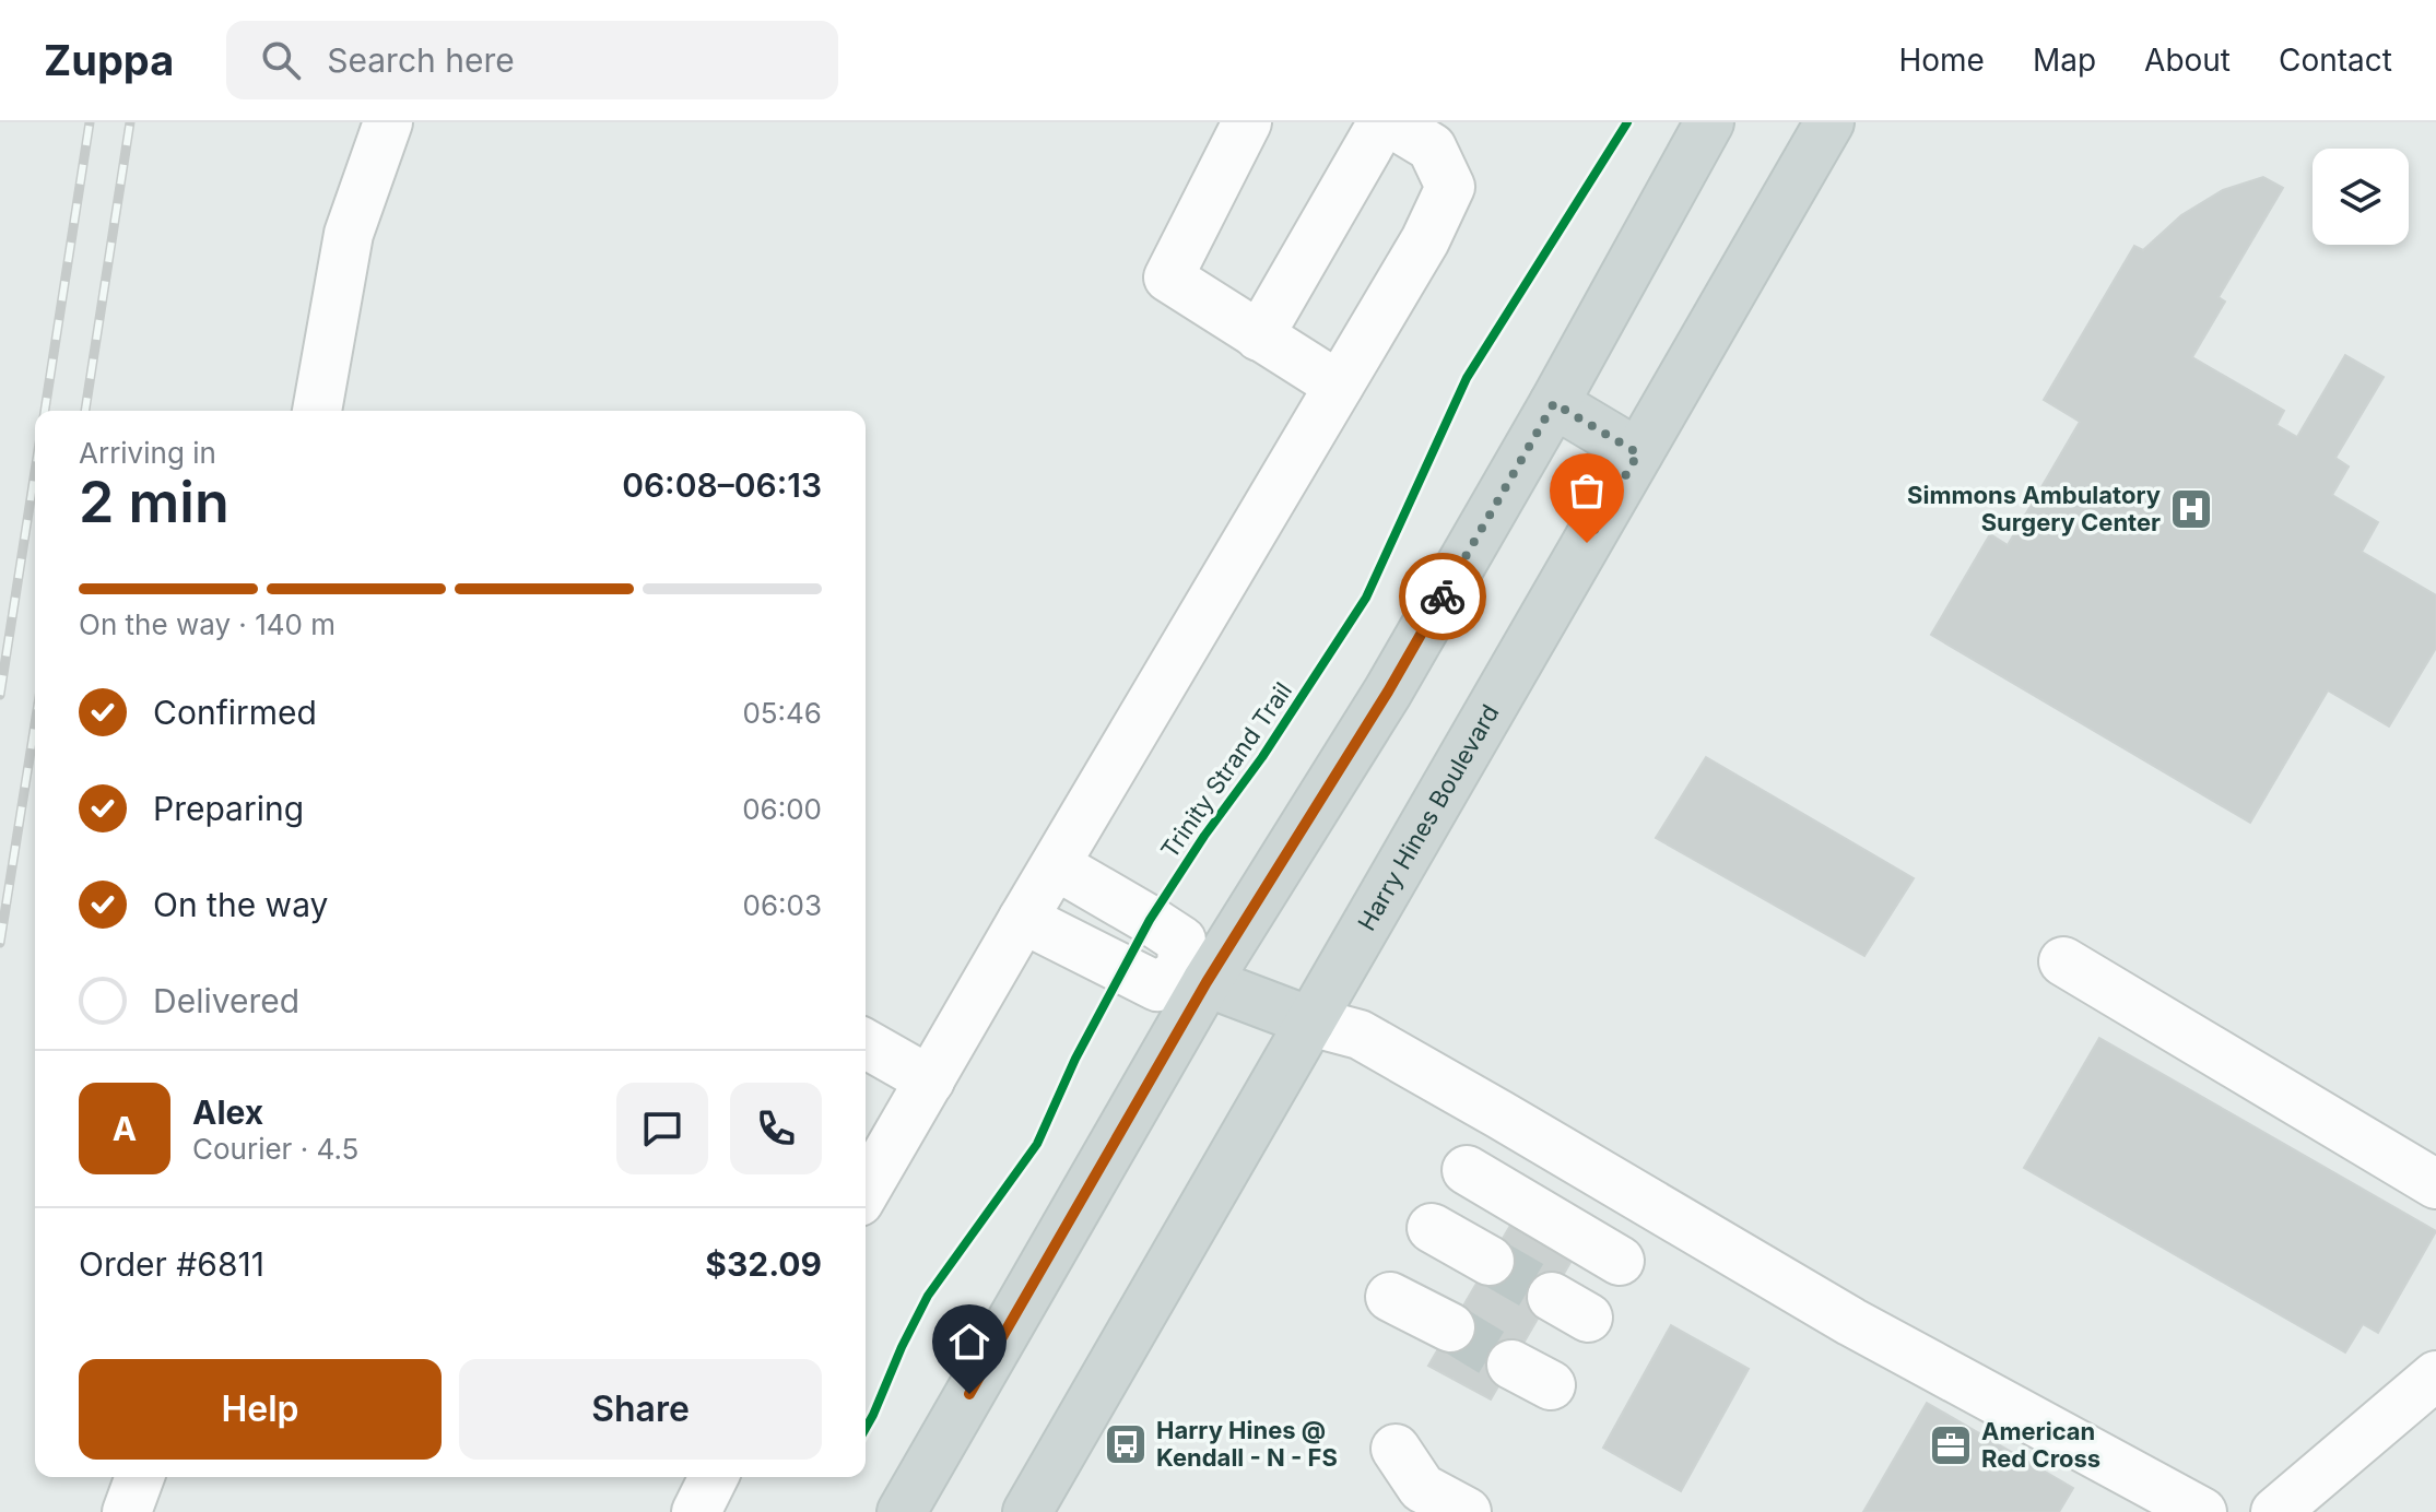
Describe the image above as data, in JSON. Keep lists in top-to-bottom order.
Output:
{
  "streets": {
    "main road": ["Harry Hines Boulevard"],
    "cycle path": ["Trinity Strand Trail"]
  },
  "places": {
    "hospital": ["Simmons Ambulatory Surgery Center"],
    "bus stop": ["Harry Hines @ Kendall - N - FS"],
    "office": ["American Red Cross"]
  },
  "page": {
    "header": "Zuppa",
    "search": "Search here",
    "nav": [
      "Home",
      "Map",
      "About",
      "Contact"
    ],
    "heading": ["2 min", "Arriving in", "06:08–06:13"],
    "panel": [
      "Alex",
      "Courier · 4.5",
      "Order #6811",
      "$32.09"
    ],
    "bar": "On the way · 140 m",
    "list": [
      ["Confirmed", "05:46"],
      ["Preparing", "06:00"],
      ["On the way", "06:03"],
      "Delivered"
    ],
    "round": "A",
    "buttons": ["Help", "Share"]
  }
}
